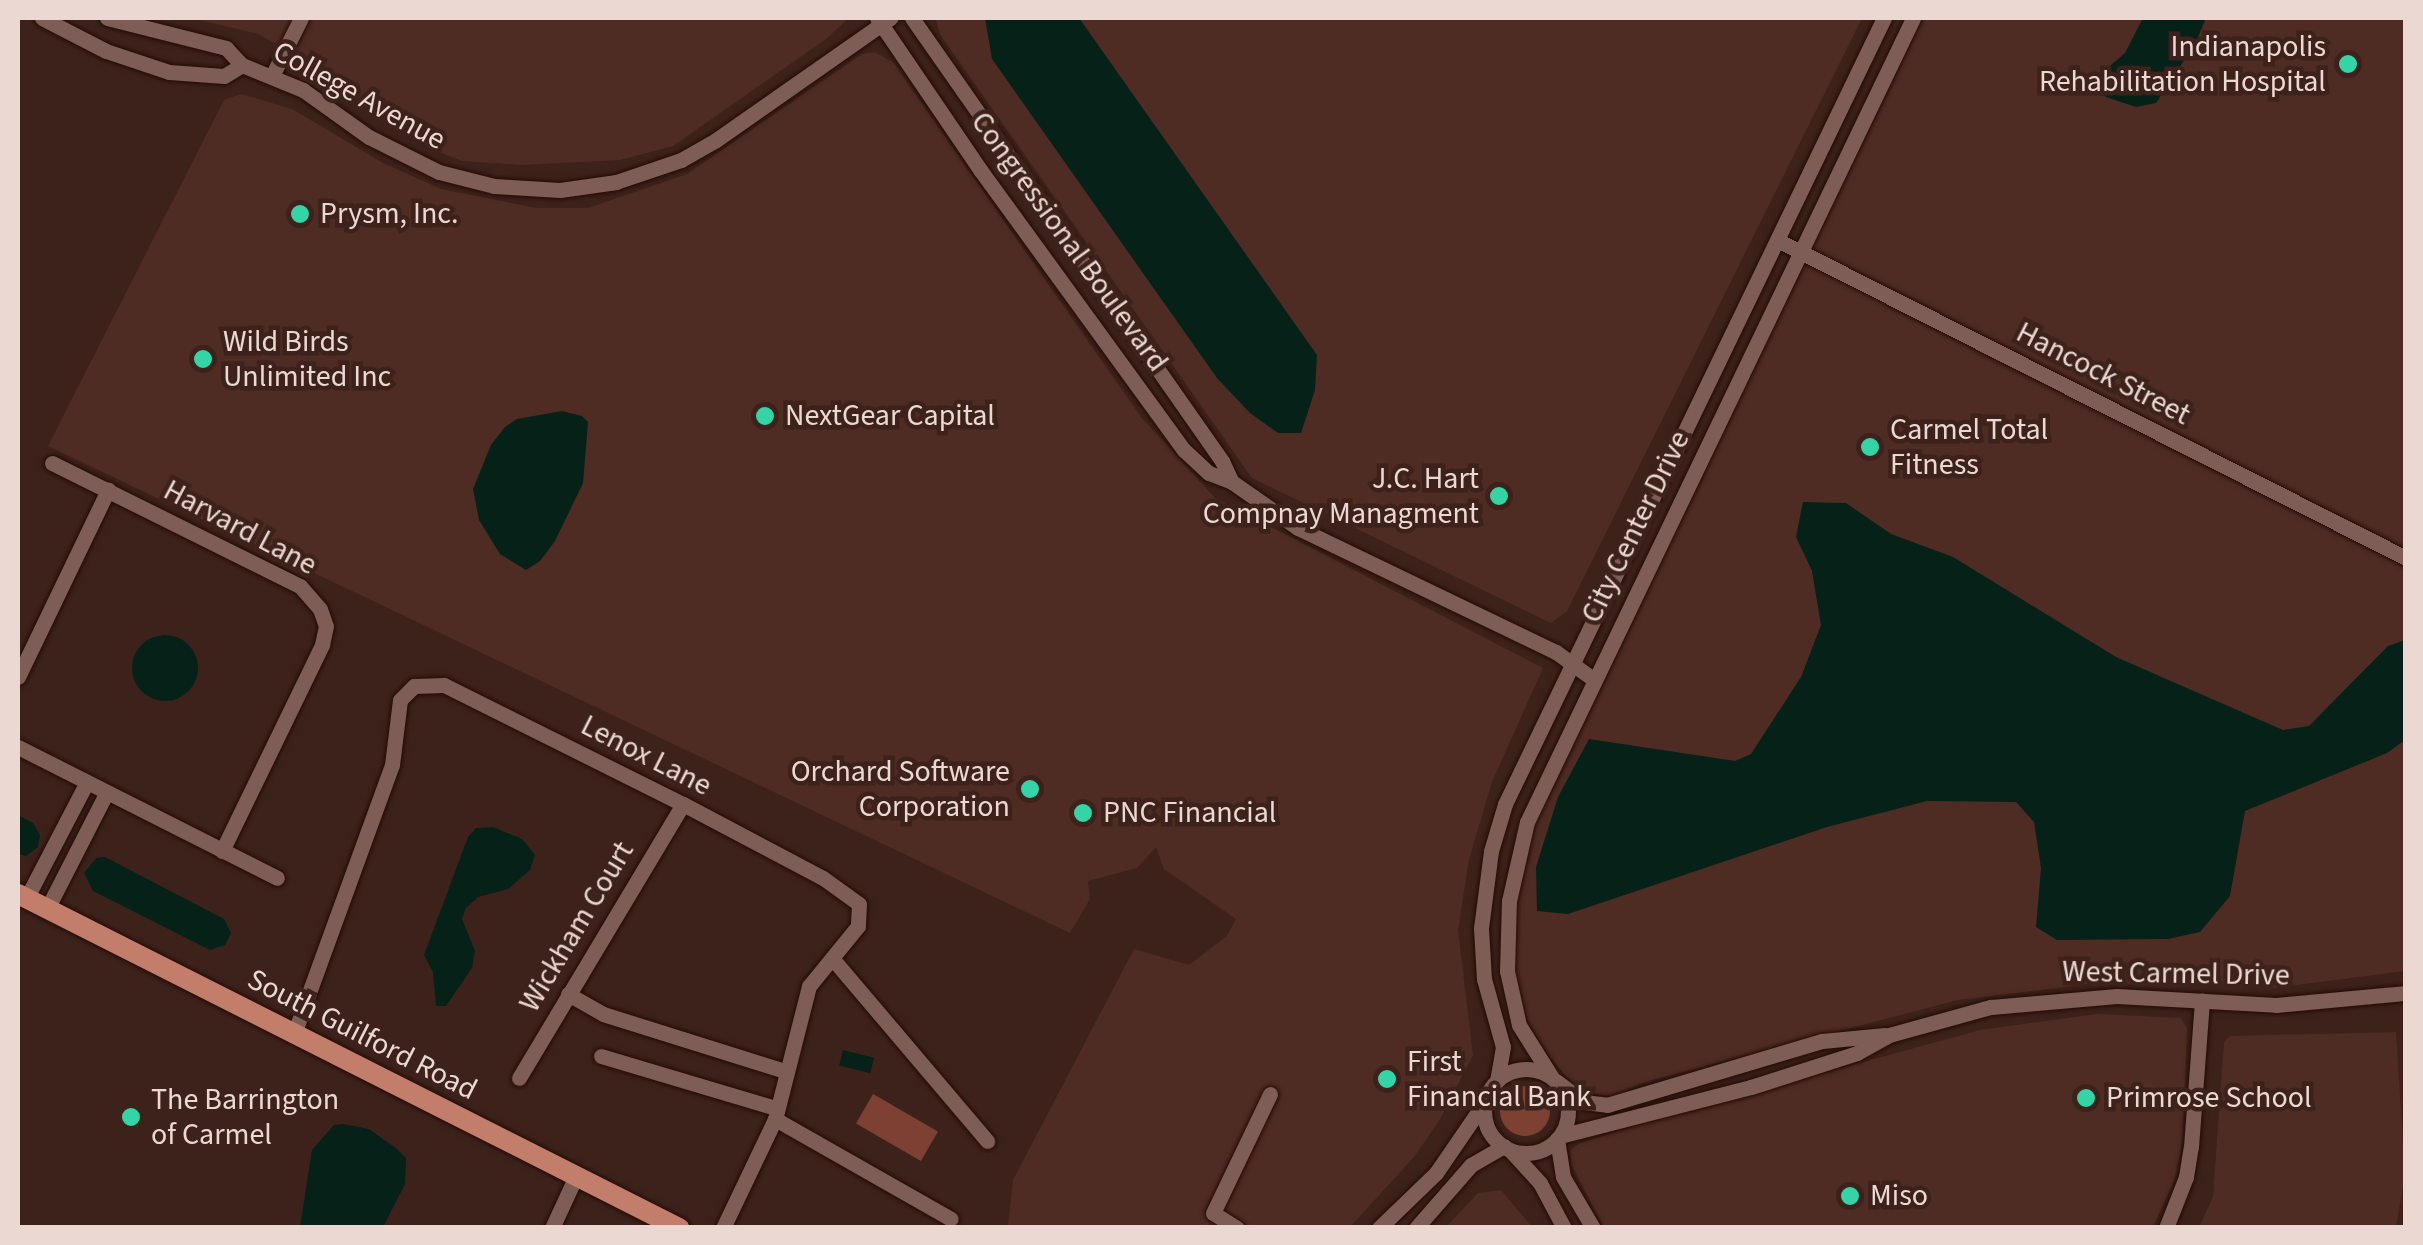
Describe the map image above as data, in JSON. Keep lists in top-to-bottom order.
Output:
{
  "streets": {
    "main road": ["South Guilford Road"],
    "street": [
      "College Avenue",
      "Congressional Boulevard",
      "Hancock Street",
      "City Center Drive",
      "Harvard Lane",
      "Lenox Lane",
      "Wickham Court",
      "West Carmel Drive"
    ]
  },
  "crossings": [
    ["College Avenue", "Congressional Boulevard"],
    ["Congressional Boulevard", "City Center Drive"],
    ["Hancock Street", "City Center Drive"],
    ["City Center Drive", "West Carmel Drive"],
    ["Lenox Lane", "Wickham Court"],
    ["Lenox Lane", "South Guilford Road"]
  ],
  "places": [
    "Indianapolis Rehabilitation Hospital",
    "Prysm, Inc.",
    "Wild Birds Unlimited Inc",
    "NextGear Capital",
    "Carmel Total Fitness",
    "J.C. Hart Compnay Managment",
    "Orchard Software Corporation",
    "PNC Financial",
    "First Financial Bank",
    "Primrose School",
    "The Barrington of Carmel",
    "Miso"
  ]
}
